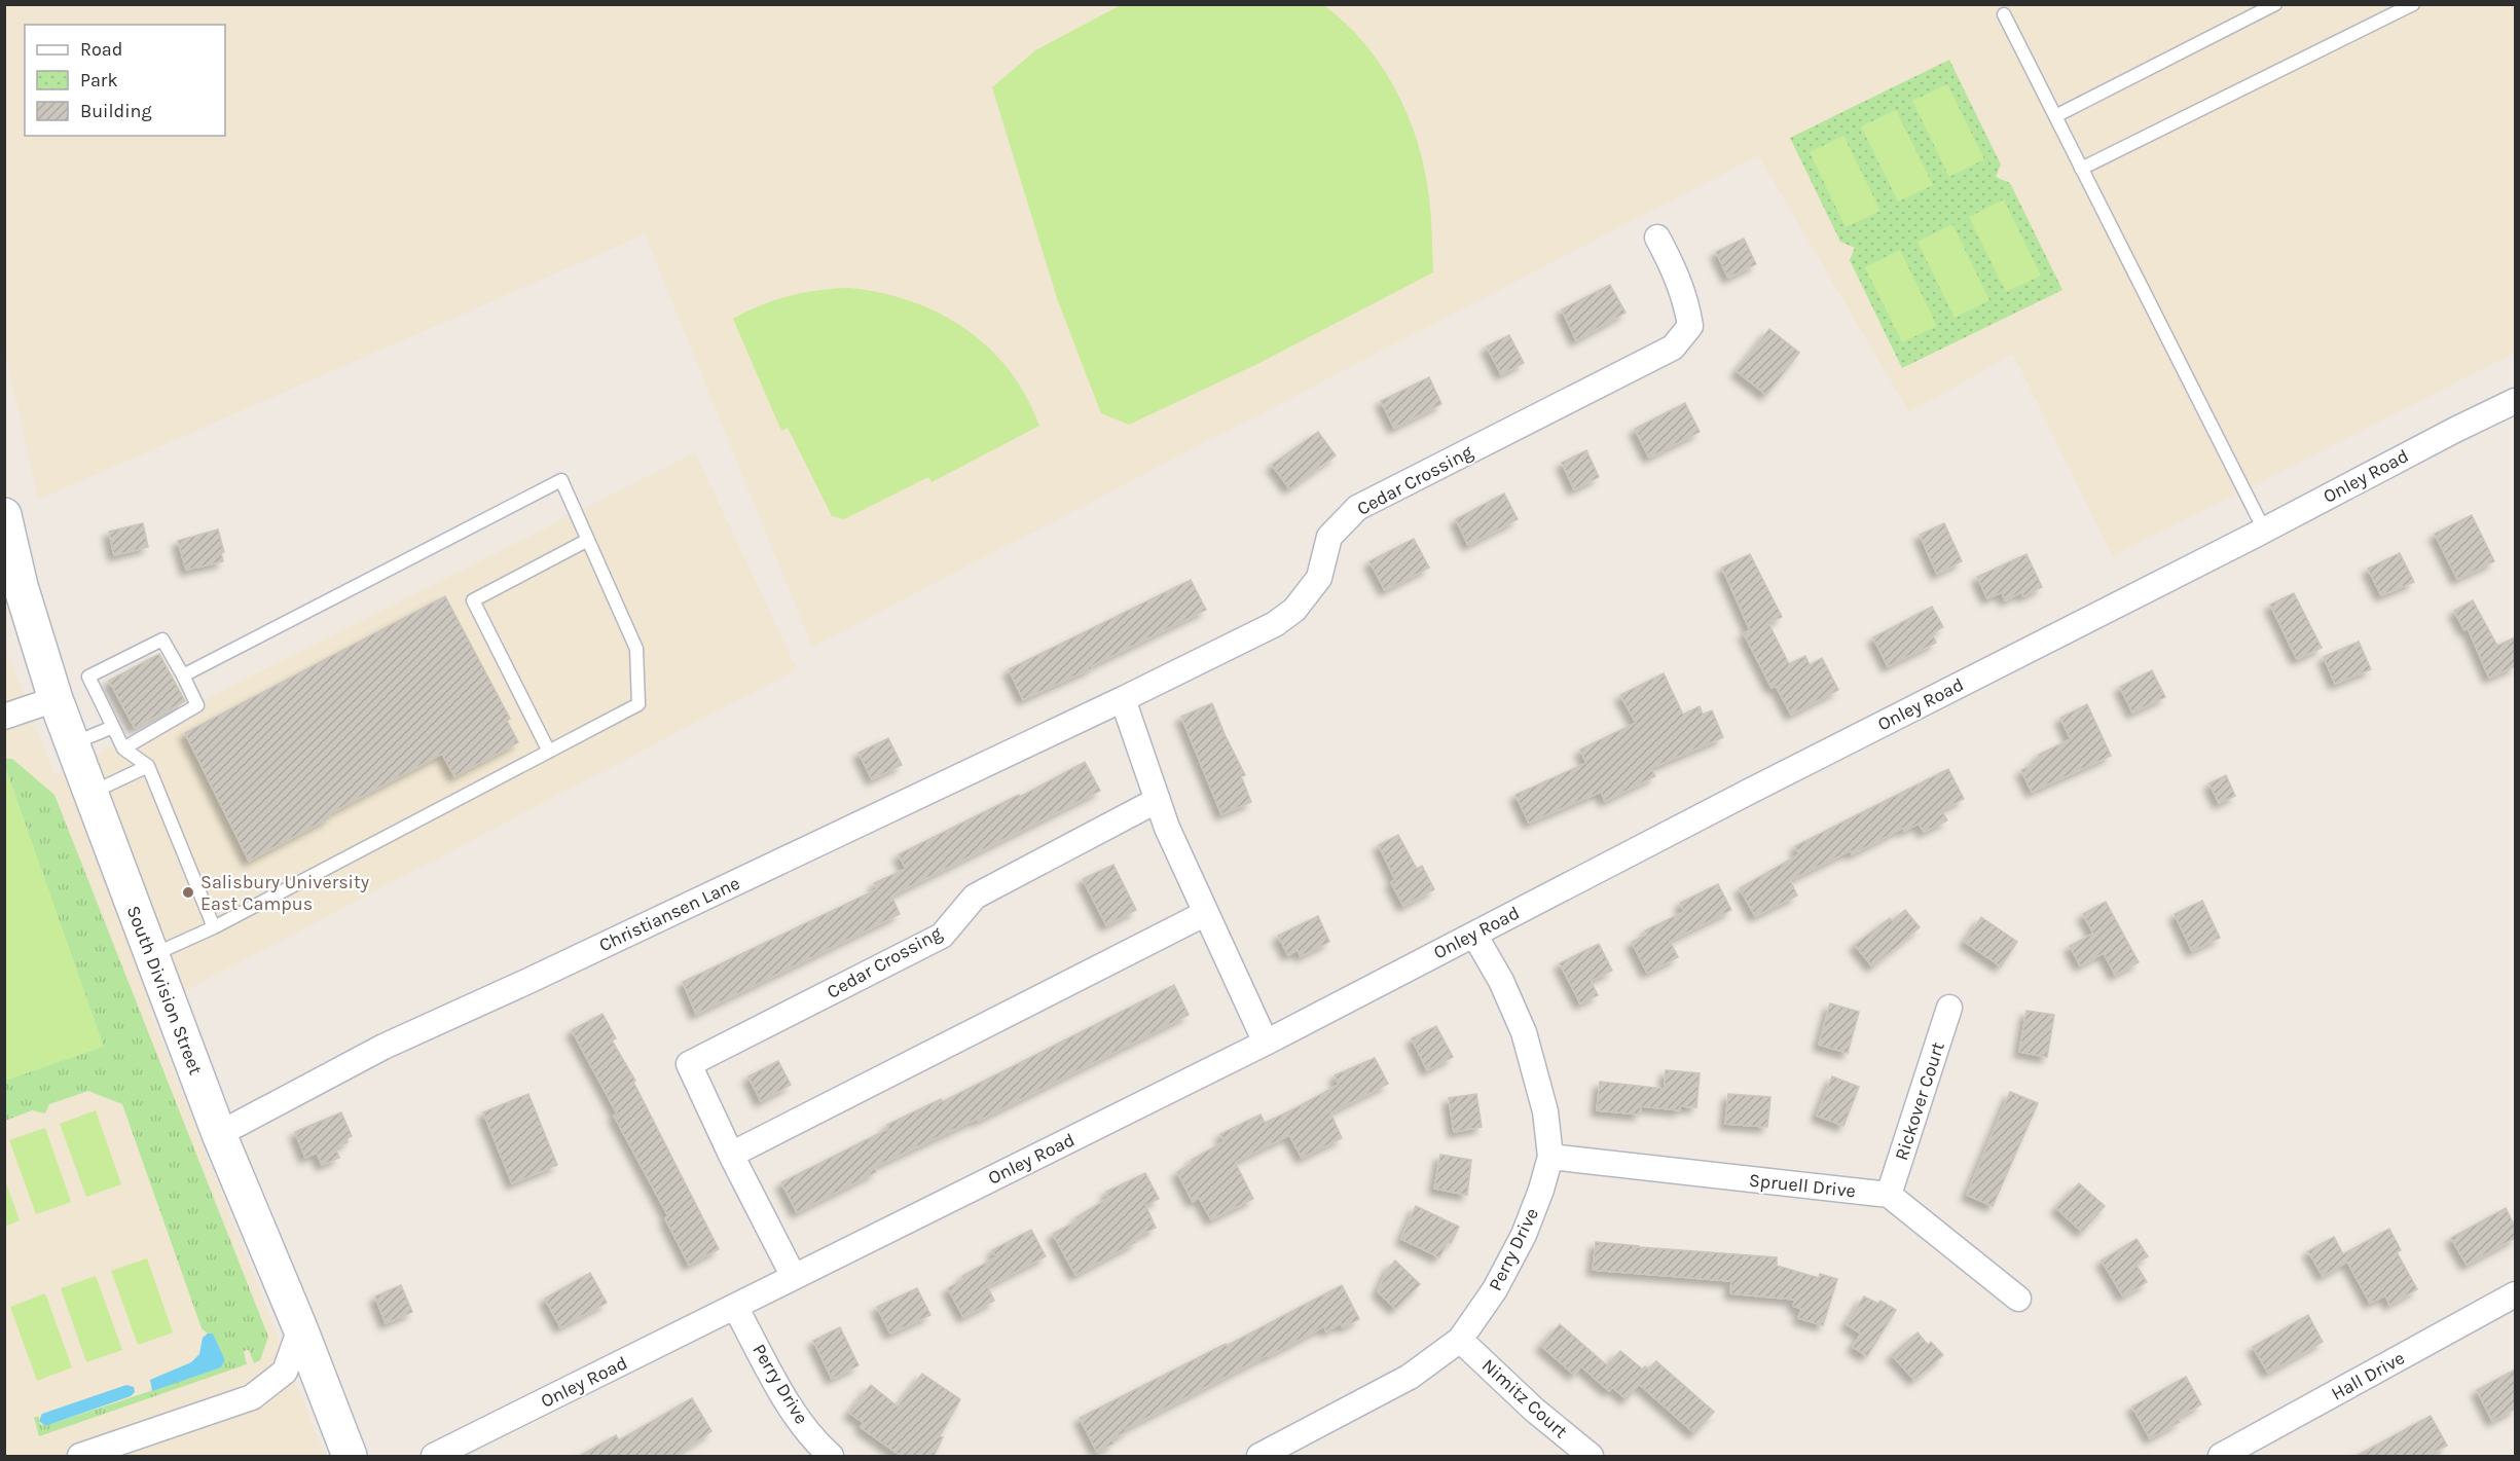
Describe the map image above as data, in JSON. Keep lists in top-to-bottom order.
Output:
{
  "streets": {
    "street": [
      "Onley Road",
      "Cedar Crossing",
      "Christiansen Lane",
      "South Division Street",
      "Rickover Court",
      "Spruell Drive",
      "Perry Drive",
      "Hall Drive",
      "Nimitz Court"
    ]
  },
  "crossings": [
    ["Onley Road", "Cedar Crossing"],
    ["Onley Road", "Perry Drive"],
    ["Cedar Crossing", "Christiansen Lane"],
    ["Christiansen Lane", "South Division Street"],
    ["Rickover Court", "Spruell Drive"],
    ["Spruell Drive", "Perry Drive"],
    ["Perry Drive", "Nimitz Court"]
  ],
  "places": ["Salisbury University East Campus"],
  "legend": ["Road", "Park", "Building"]
}
